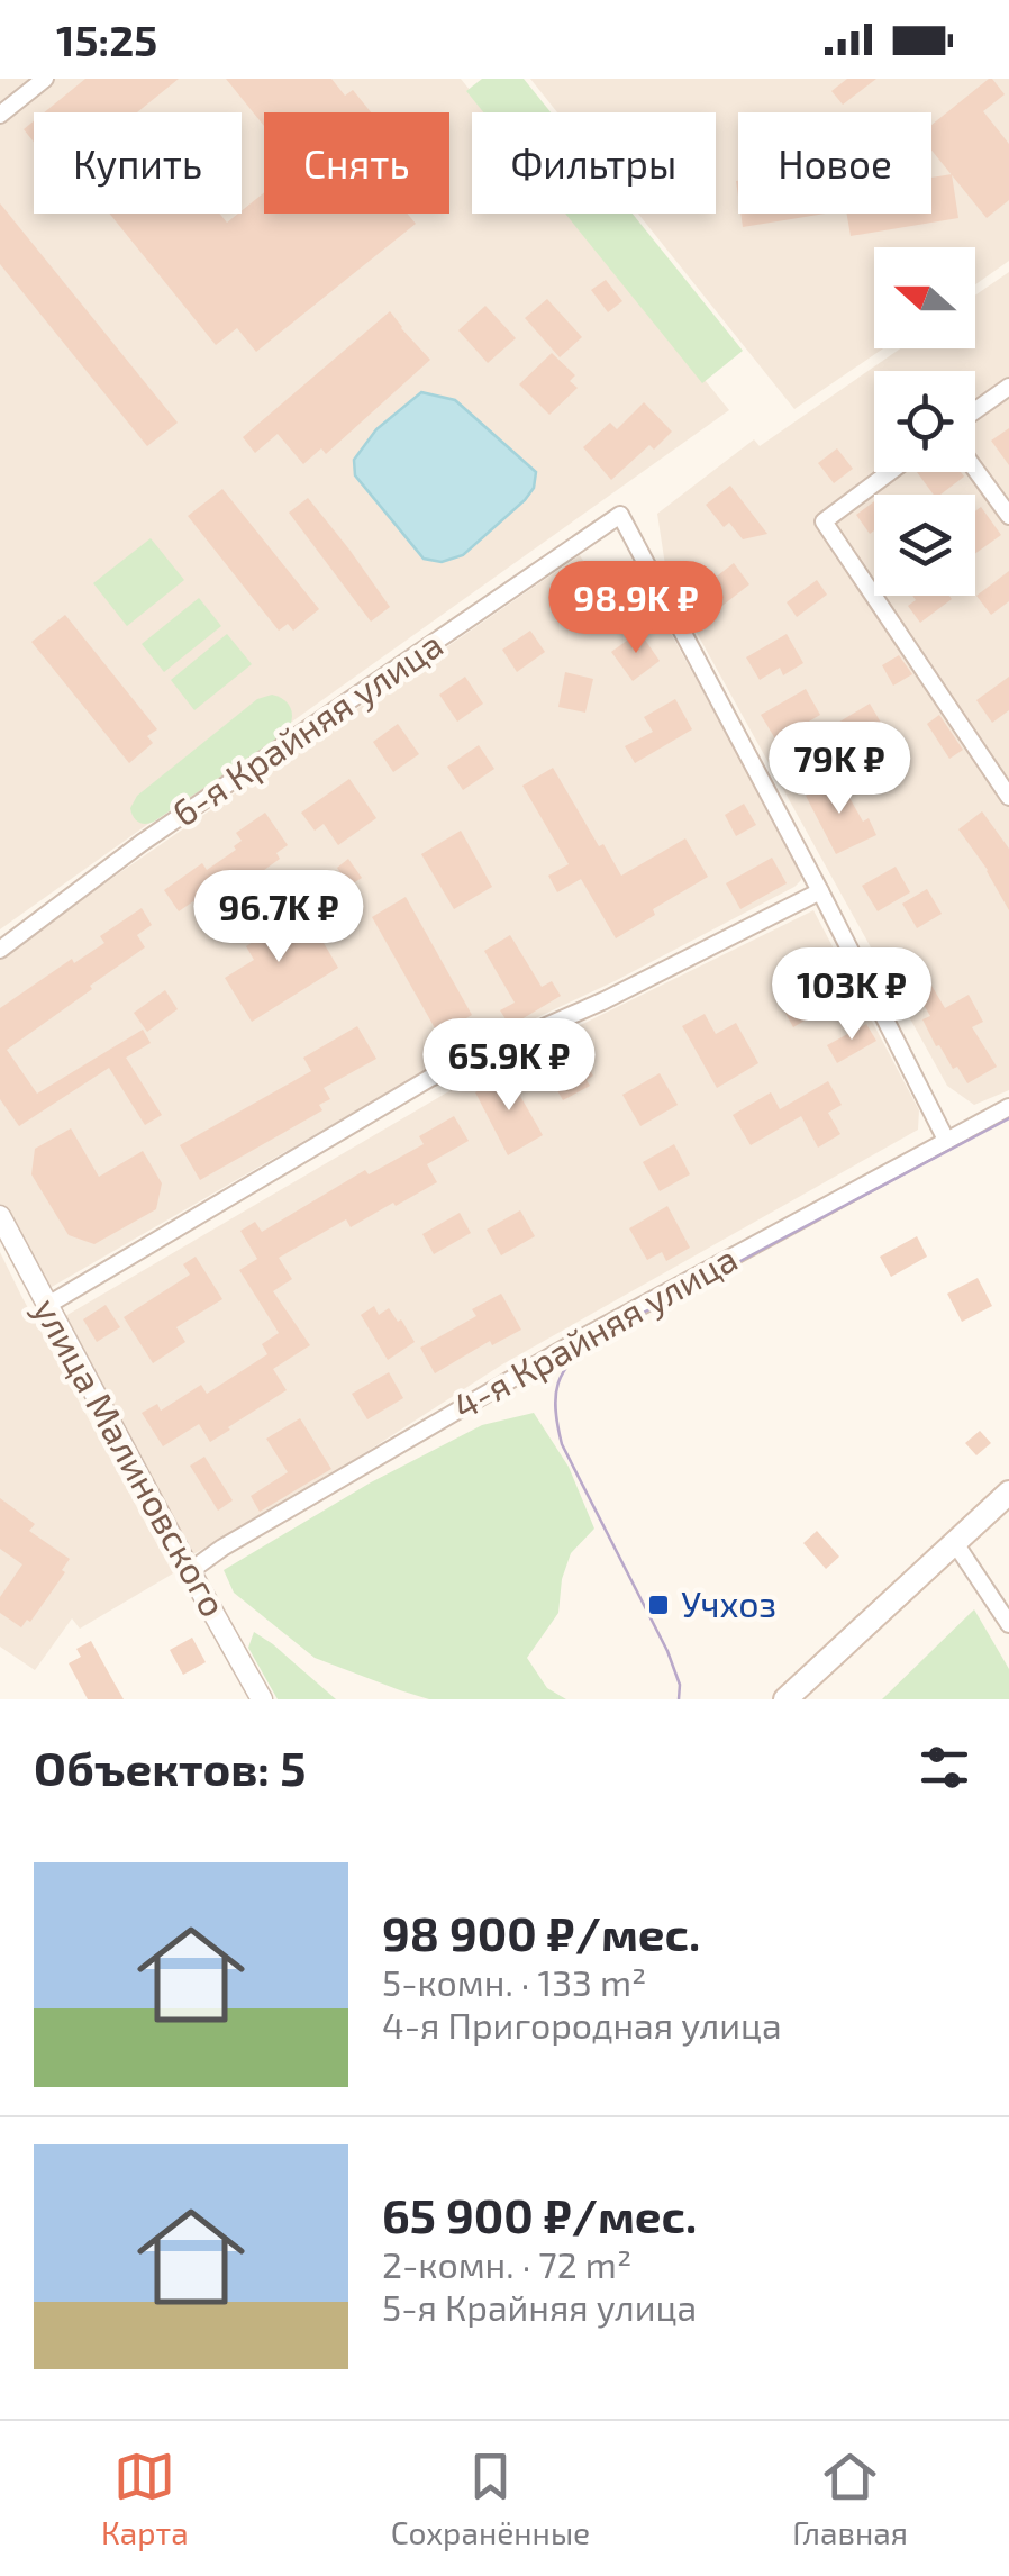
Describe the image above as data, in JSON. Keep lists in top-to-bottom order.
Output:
{
  "streets": {
    "street": ["6-я Крайняя улица", "4-я Крайняя улица", "улица Малиновского"]
  },
  "crossings": [
    ["4-я Крайняя улица", "улица Малиновского"]
  ],
  "places": {
    "transit": ["Учхоз"]
  },
  "north": "left",
  "page": {
    "status": "15:25",
    "chip": [
      "Купить",
      "Снять",
      "Фильтры",
      "Новое"
    ],
    "price": [
      "98.9K ₽",
      "79K ₽",
      "96.7K ₽",
      "103K ₽",
      "65.9K ₽"
    ],
    "heading": "Объектов: 5",
    "list": [
      {
        "name": "98 900 ₽/мес.",
        "note": "5-комн. · 133 m² · 4-я Пригородная улица"
      },
      {
        "name": "65 900 ₽/мес.",
        "note": "2-комн. · 72 m² · 5-я Крайняя улица"
      }
    ],
    "tabs": ["Карта", "Сохранённые", "Главная"]
  }
}
